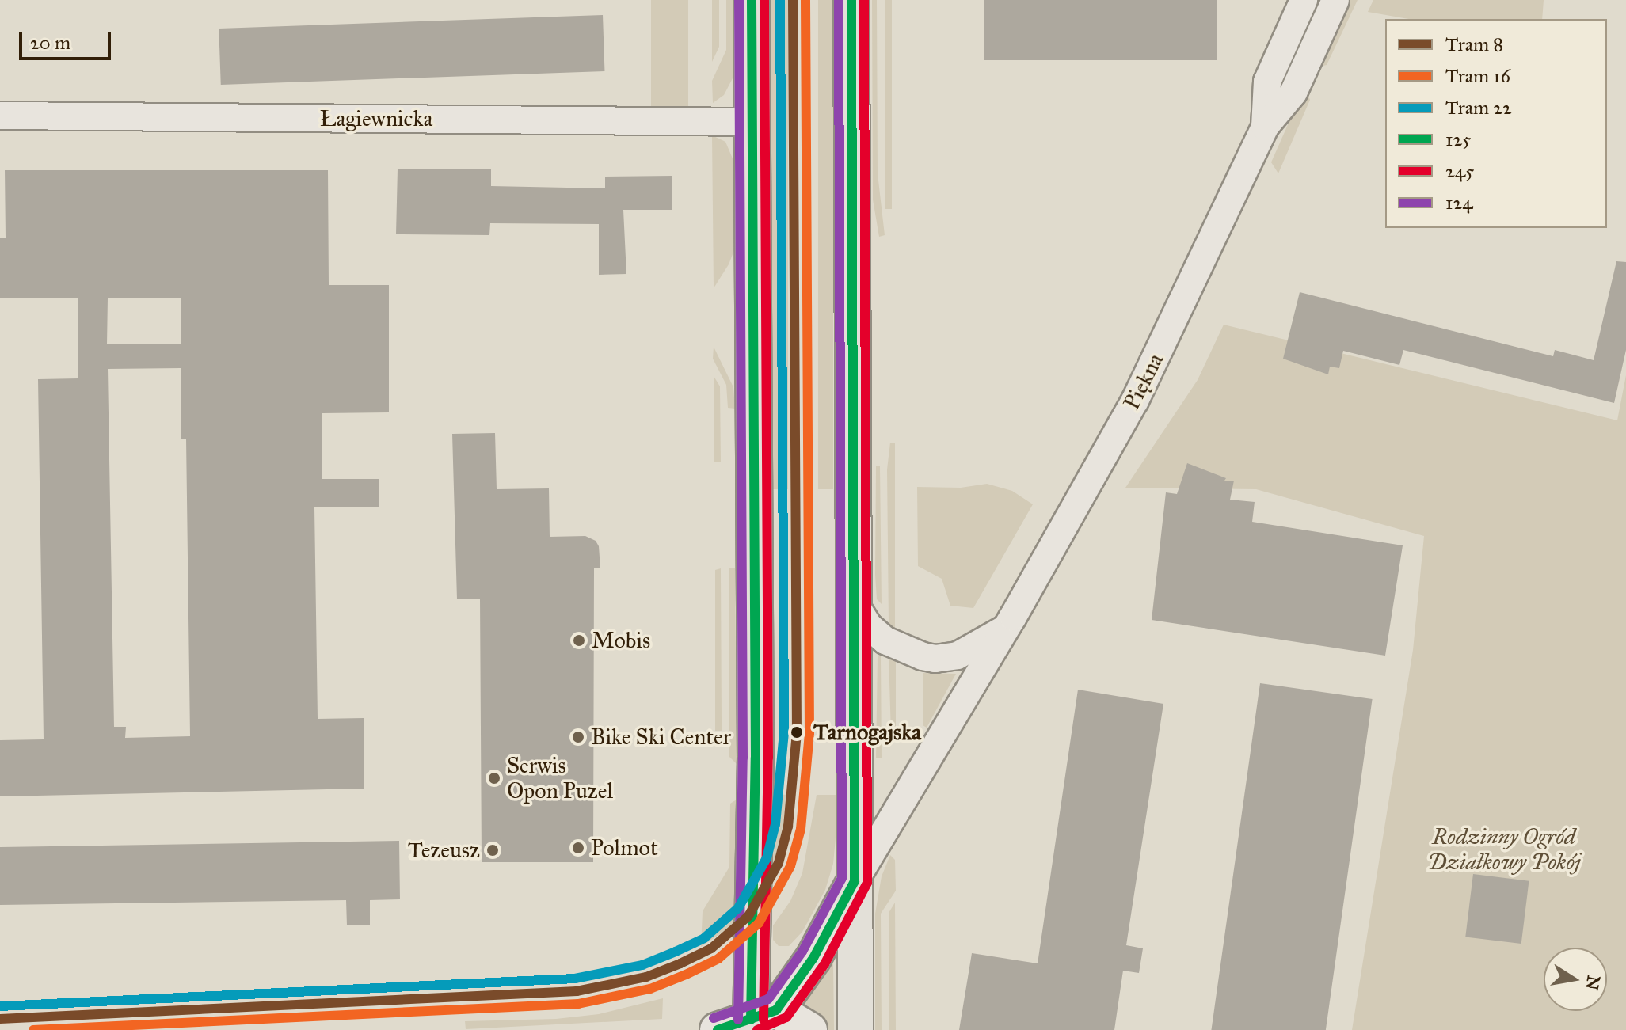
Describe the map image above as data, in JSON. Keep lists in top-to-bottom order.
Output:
{
  "streets": {
    "street": ["Łagiewnicka", "Piękna"]
  },
  "parks": ["Rodzinny Ogród Działkowy Pokój"],
  "places": [
    "Mobis",
    "Tarnogajska",
    "Bike Ski Center",
    "Serwis Opon Puzel",
    "Polmot",
    "Tezeusz"
  ],
  "lines": [
    "tram line 8",
    "tram line 16",
    "tram line 22",
    "transit line 125",
    "transit line 245",
    "transit line 124"
  ],
  "legend": [
    "Tram 8",
    "Tram 16",
    "Tram 22",
    "125",
    "245",
    "124"
  ],
  "scale_bar": "20 m",
  "north": "right"
}
